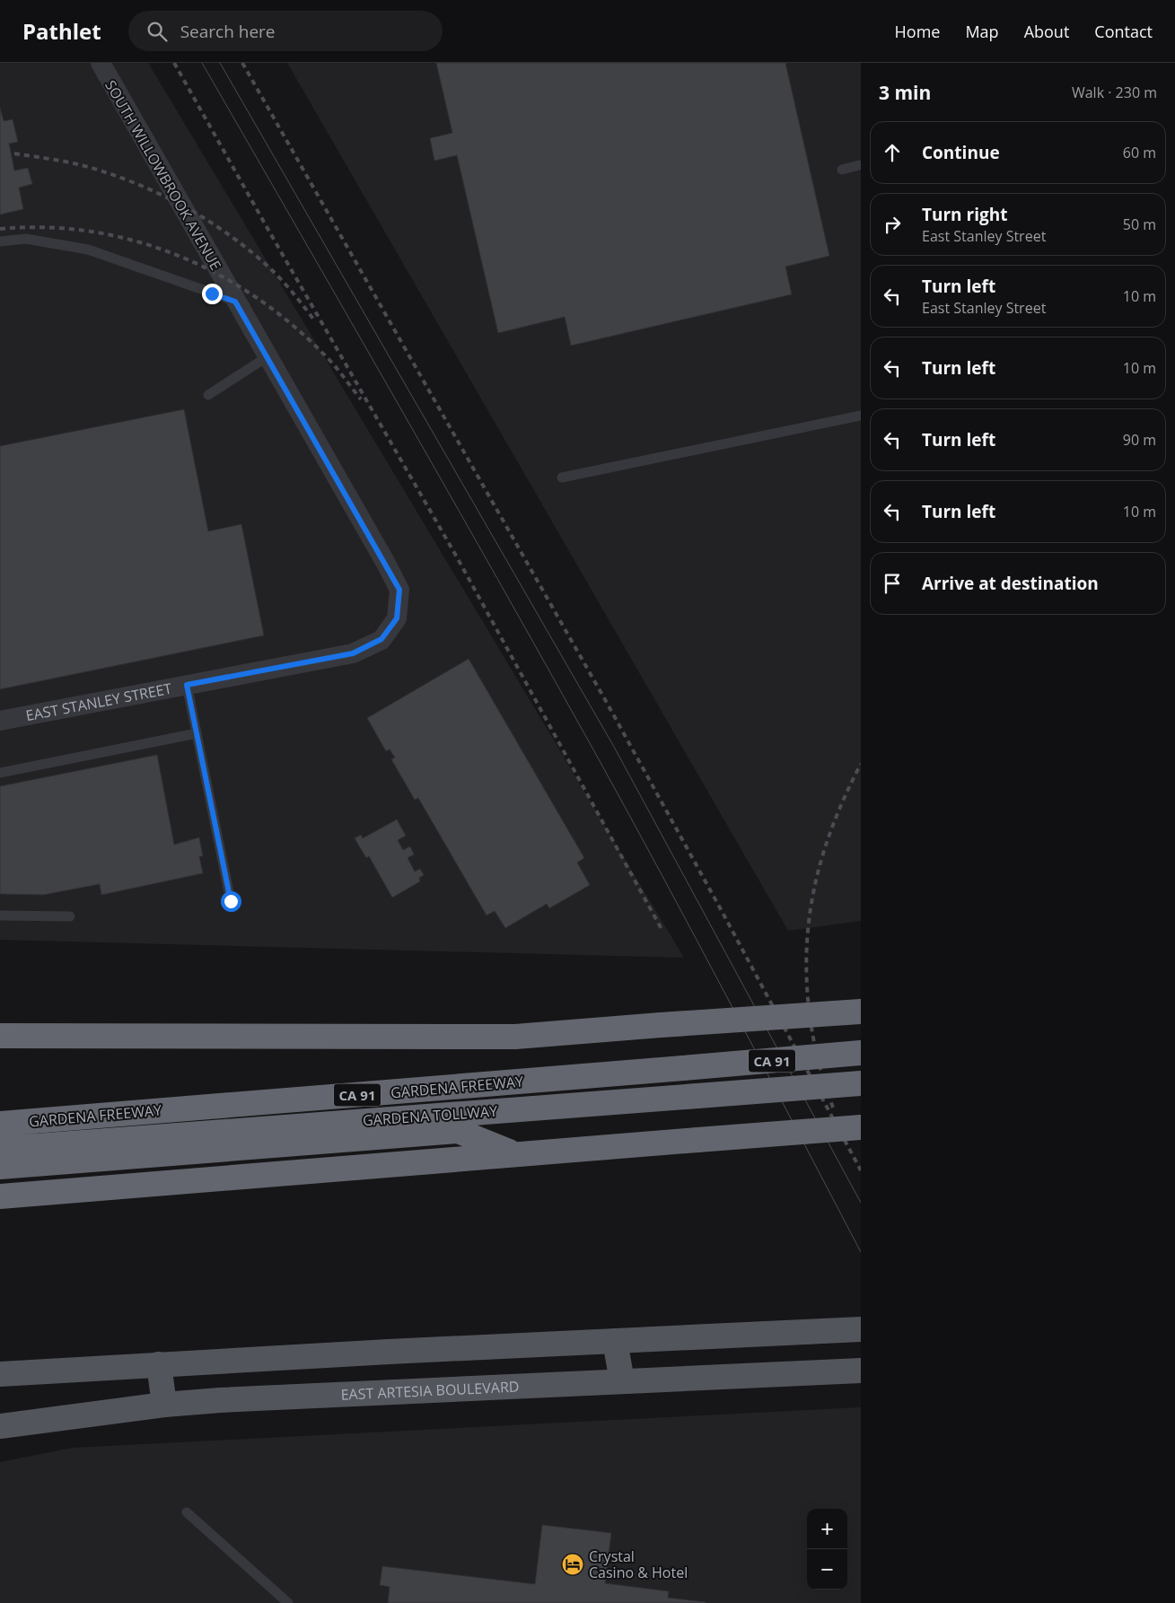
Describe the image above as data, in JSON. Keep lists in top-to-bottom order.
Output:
{
  "streets": {
    "highway": ["CA 91", "GARDENA FREEWAY", "GARDENA TOLLWAY"],
    "main road": ["EAST ARTESIA BOULEVARD"],
    "street": ["SOUTH WILLOWBROOK AVENUE", "EAST STANLEY STREET"]
  },
  "crossings": [
    ["SOUTH WILLOWBROOK AVENUE", "EAST STANLEY STREET"]
  ],
  "places": {
    "hotel": ["Crystal Casino & Hotel"]
  },
  "page": {
    "header": "Pathlet",
    "search": "Search here",
    "nav": [
      "Home",
      "Map",
      "About",
      "Contact"
    ],
    "heading": ["3 min", "Walk · 230 m"],
    "list": [
      ["Continue", "60 m"],
      ["Turn right", "East Stanley Street", "50 m"],
      ["Turn left", "East Stanley Street", "10 m"],
      ["Turn left", "10 m"],
      ["Turn left", "90 m"],
      ["Turn left", "10 m"],
      "Arrive at destination"
    ],
    "map_buttons": ["+", "−"]
  }
}
